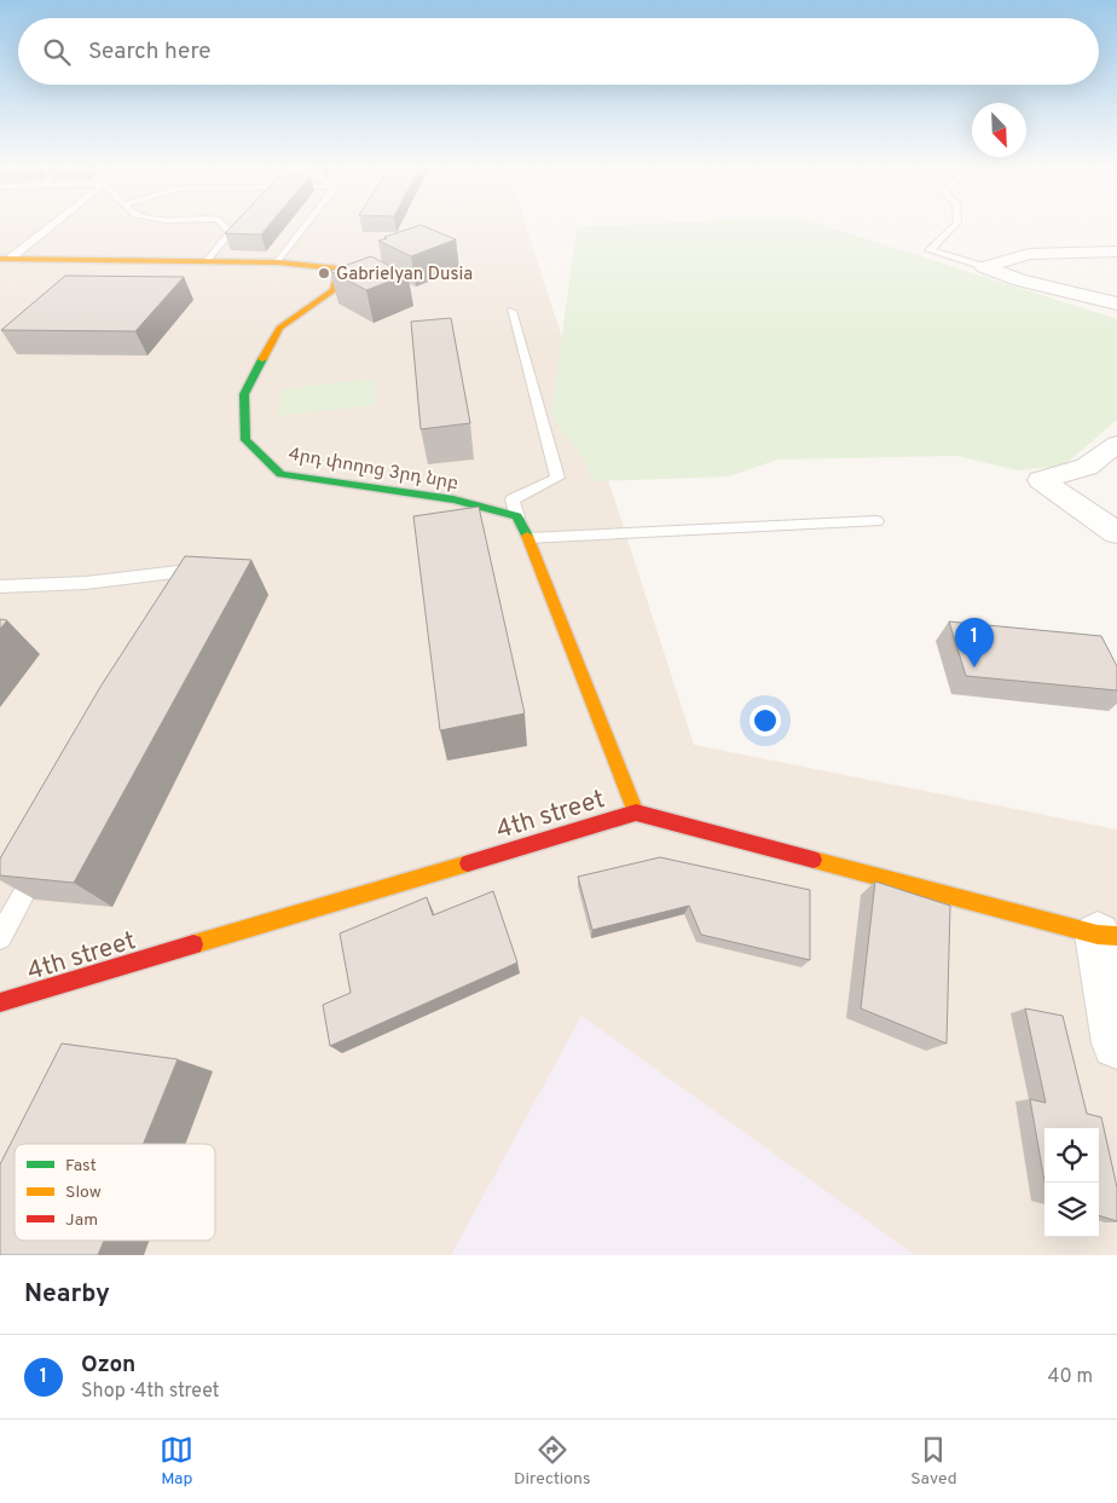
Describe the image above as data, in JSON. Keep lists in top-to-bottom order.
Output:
{
  "streets": {
    "street": ["4րդ փողոց 3րդ նրբ", "4th street"]
  },
  "places": ["Gabrielyan Dusia"],
  "legend": ["Fast", "Slow", "Jam"],
  "north": "bottom right",
  "page": {
    "search": "Search here",
    "pins": "1",
    "heading": "Nearby",
    "list": [
      {
        "mark": "1",
        "name": "Ozon",
        "note": "Shop · 4th street",
        "value": "40 m"
      }
    ],
    "nav": ["Map", "Directions", "Saved"]
  }
}
